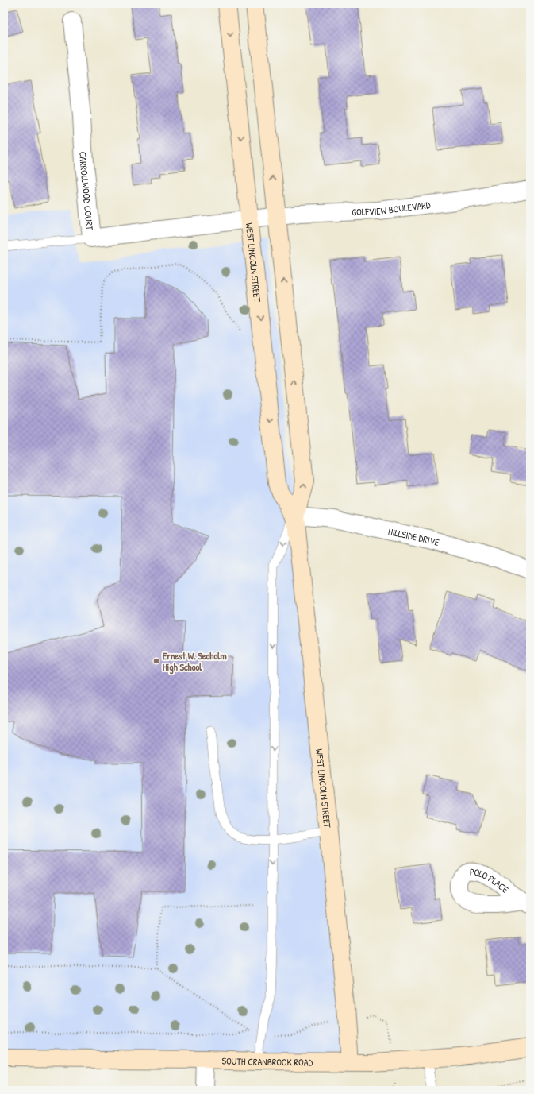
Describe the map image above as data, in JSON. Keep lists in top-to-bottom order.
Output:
{
  "streets": {
    "street": [
      "CARROLLWOOD COURT",
      "GOLFVIEW BOULEVARD",
      "WEST LINCOLN STREET",
      "HILLSIDE DRIVE",
      "SOUTH CRANBROOK ROAD"
    ]
  },
  "crossings": [
    ["CARROLLWOOD COURT", "GOLFVIEW BOULEVARD"],
    ["CARROLLWOOD COURT", "WEST LINCOLN STREET"],
    ["GOLFVIEW BOULEVARD", "WEST LINCOLN STREET"],
    ["WEST LINCOLN STREET", "HILLSIDE DRIVE"],
    ["WEST LINCOLN STREET", "SOUTH CRANBROOK ROAD"]
  ],
  "places": ["Ernest W. Seaholm High School"]
}
